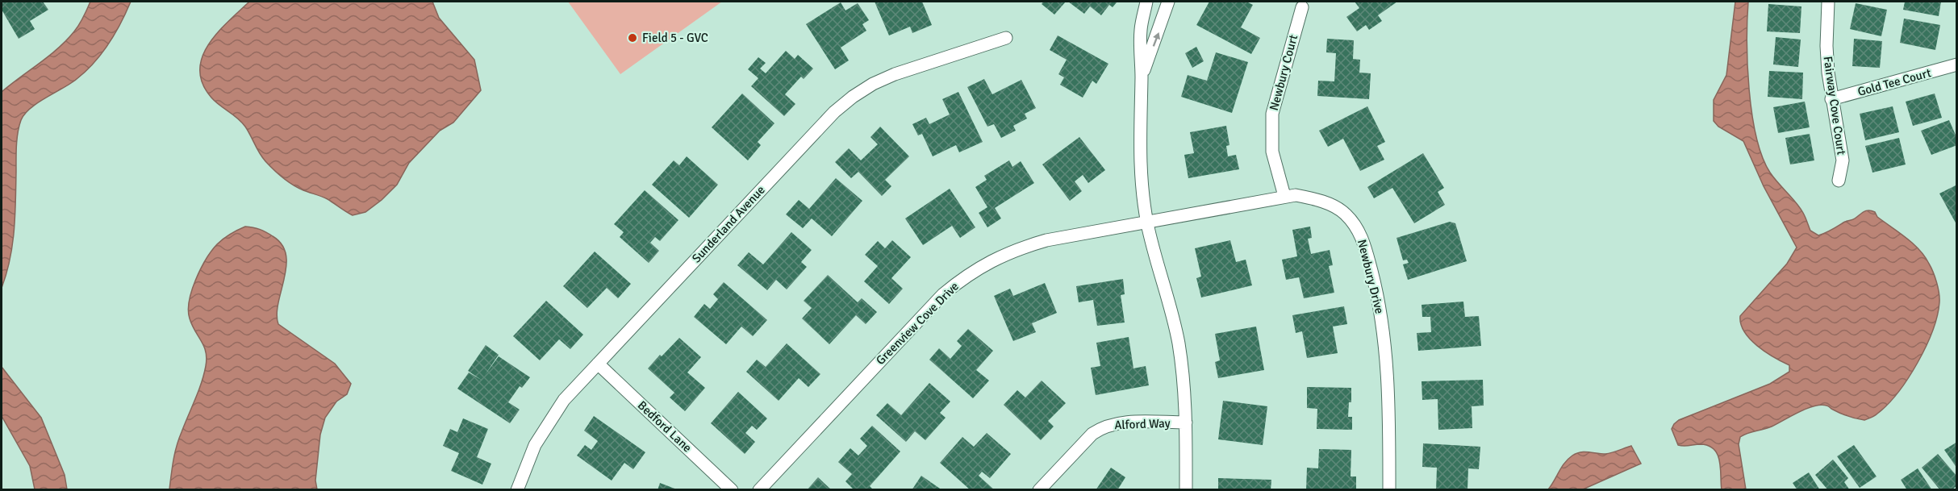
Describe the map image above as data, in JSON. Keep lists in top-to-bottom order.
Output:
{
  "streets": {
    "street": [
      "Newbury Court",
      "Gold Tee Court",
      "Fairway Cove Court",
      "Sunderland Avenue",
      "Newbury Drive",
      "Greenview Cove Drive",
      "Alford Way",
      "Bedford Lane"
    ]
  },
  "crossings": [
    ["Newbury Court", "Newbury Drive"],
    ["Gold Tee Court", "Fairway Cove Court"],
    ["Sunderland Avenue", "Bedford Lane"],
    ["Newbury Drive", "Greenview Cove Drive"]
  ],
  "places": ["Field 5 - GVC"]
}
